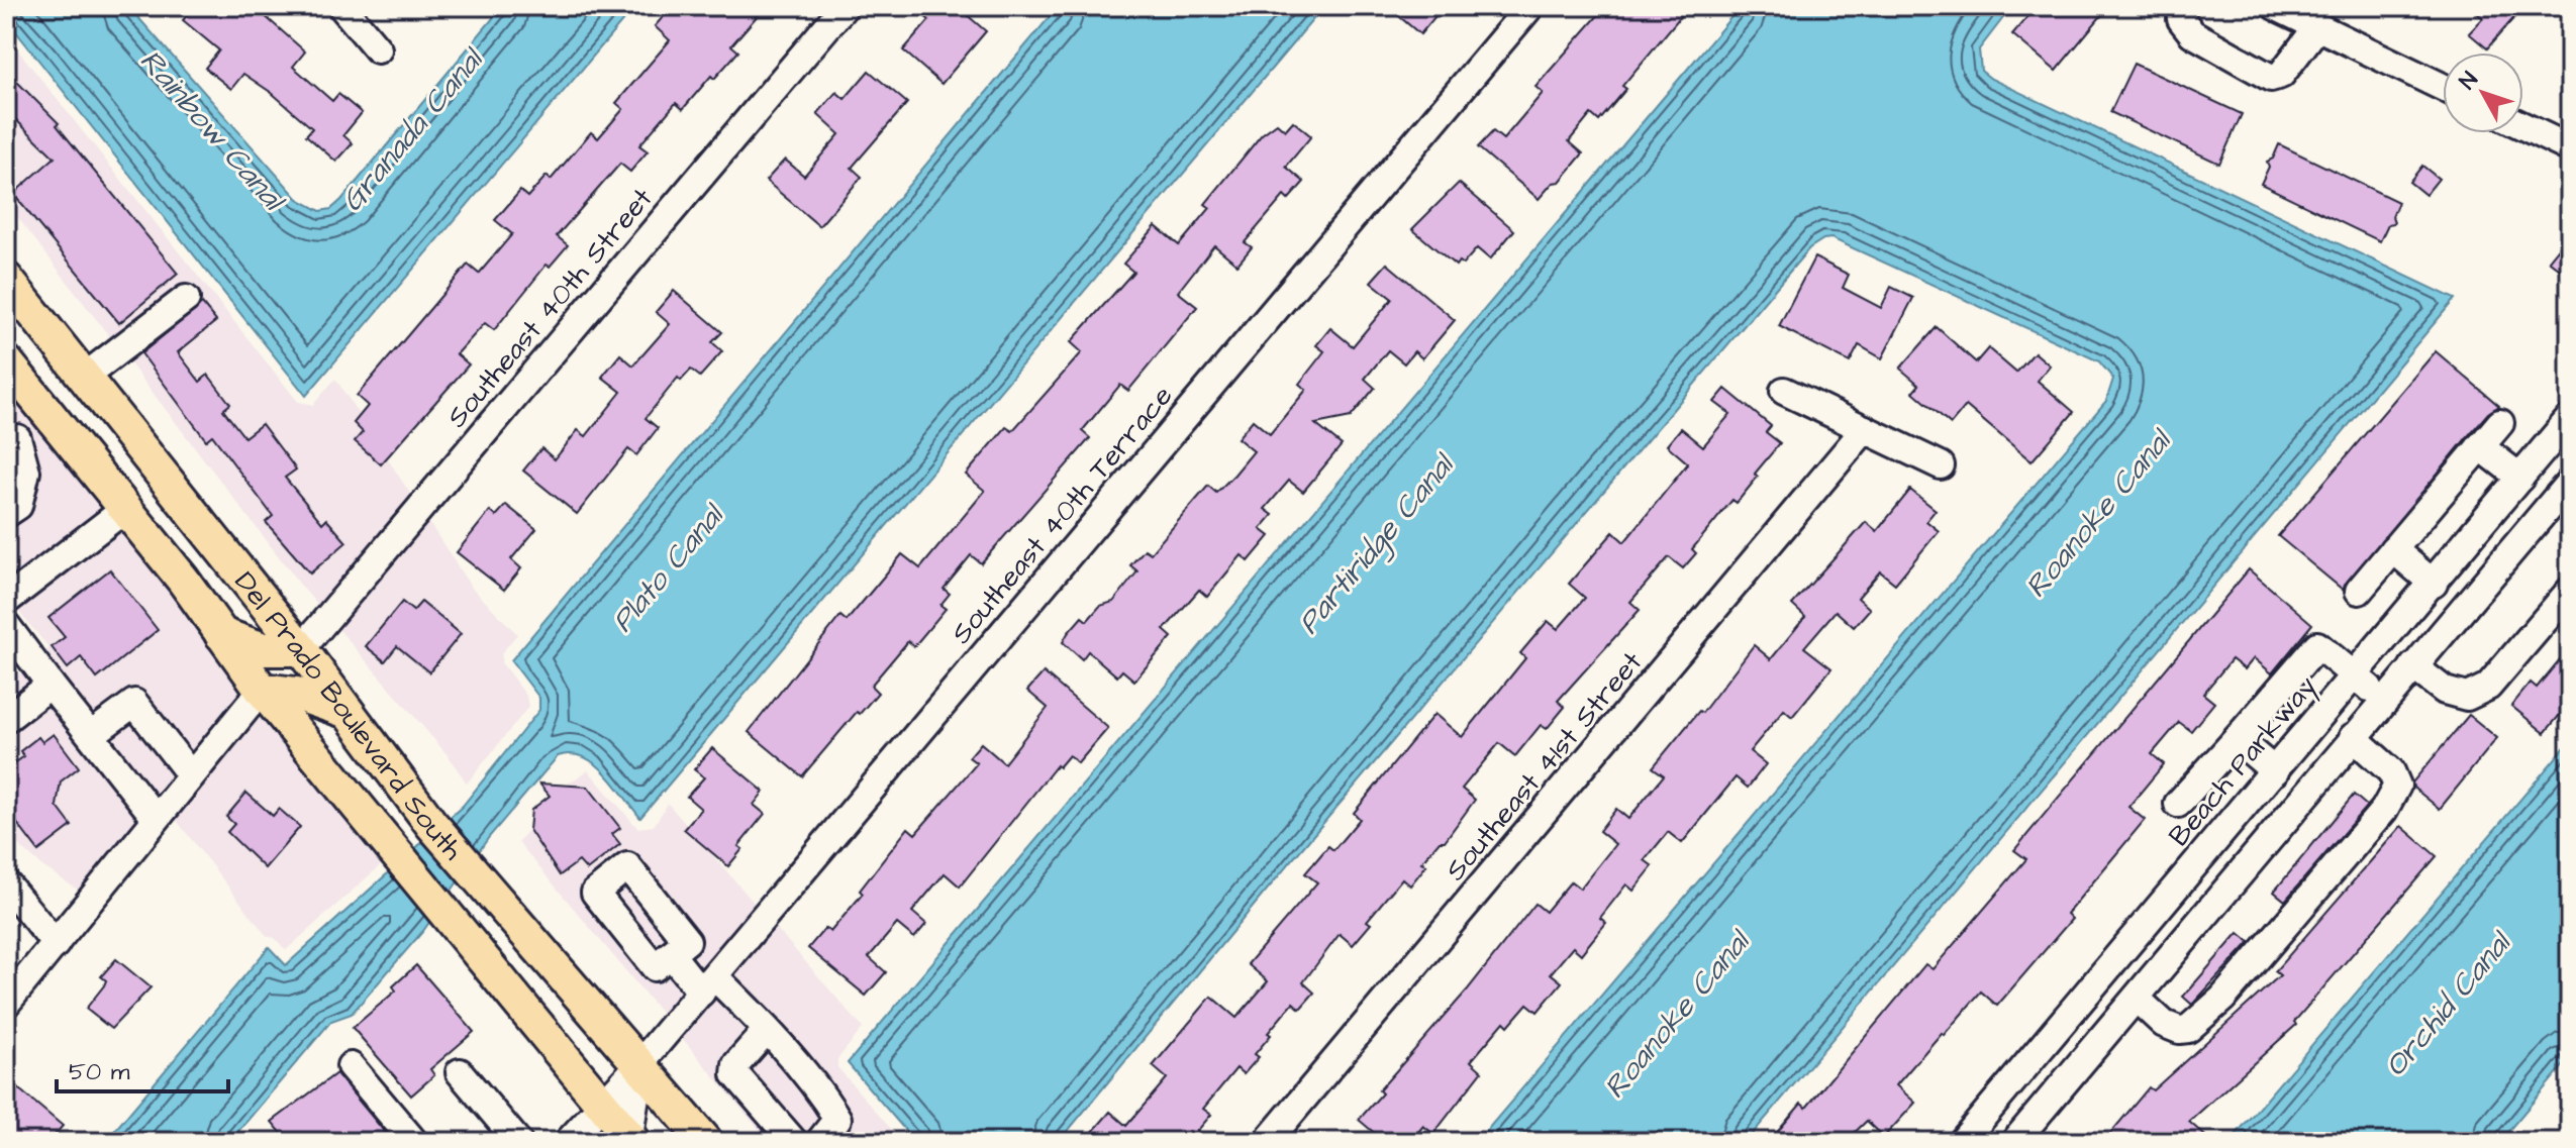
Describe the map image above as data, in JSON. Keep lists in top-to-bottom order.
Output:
{
  "streets": {
    "main road": ["Del Prado Boulevard South"],
    "street": [
      "Southeast 40th Street",
      "Southeast 40th Terrace",
      "Beach Parkway",
      "Southeast 41st Street"
    ]
  },
  "crossings": [
    ["Southeast 40th Street", "Del Prado Boulevard South"],
    ["Southeast 40th Terrace", "Del Prado Boulevard South"]
  ],
  "water": [
    "Rainbow Canal",
    "Granada Canal",
    "Roanoke Canal",
    "Partiridge Canal",
    "Plato Canal",
    "Orchid Canal"
  ],
  "scale_bar": "50 m",
  "north": "top left"
}
